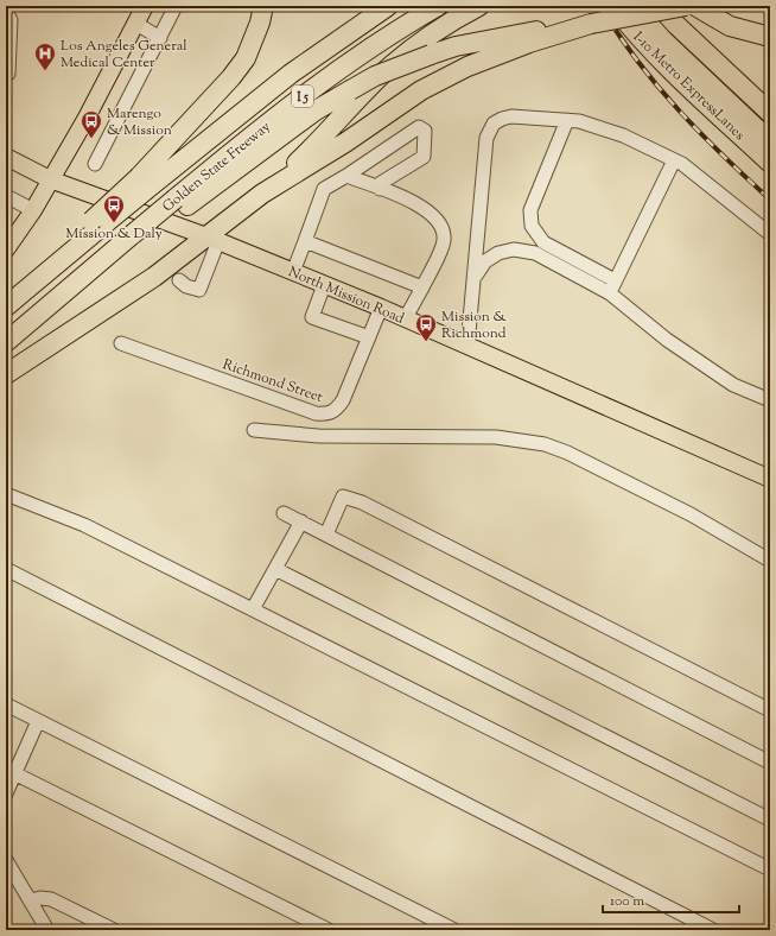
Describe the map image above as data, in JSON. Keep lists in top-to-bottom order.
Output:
{
  "streets": {
    "highway": ["I-10 Metro ExpressLanes", "I 5", "Golden State Freeway"],
    "main road": ["North Mission Road"],
    "street": ["Richmond Street"]
  },
  "crossings": [
    ["North Mission Road", "Richmond Street"]
  ],
  "places": {
    "hospital": ["Los Angeles General Medical Center"],
    "bus stop": ["Marengo & Mission", "Mission & Daly", "Mission & Richmond"]
  },
  "scale_bar": "100 m"
}
